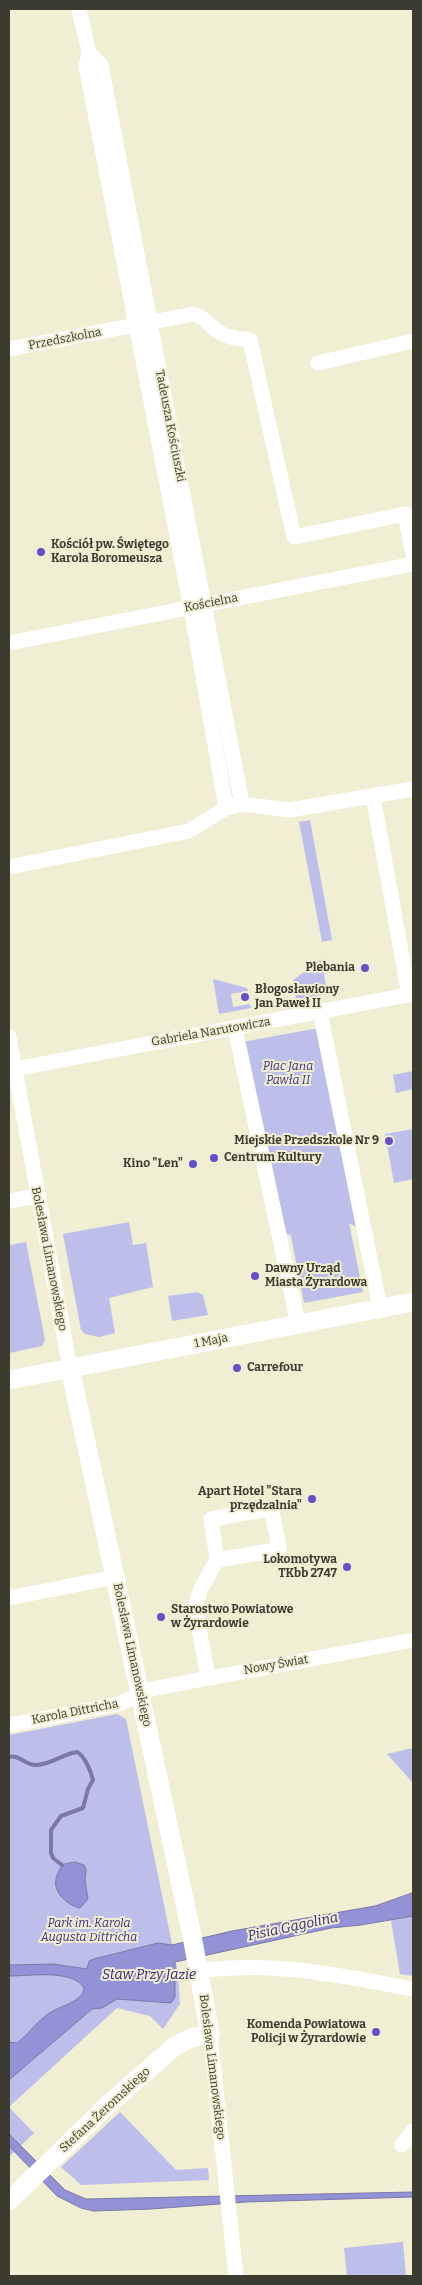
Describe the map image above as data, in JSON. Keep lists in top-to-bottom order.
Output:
{
  "streets": {
    "street": [
      "Przedszkolna",
      "Tadeusza Kościuszki",
      "Kościelna",
      "Gabriela Narutowicza",
      "Bolesława Limanowskiego",
      "1 Maja",
      "Nowy Świat",
      "Karola Dittricha",
      "Stefana Żeromskiego"
    ]
  },
  "crossings": [
    ["Przedszkolna", "Tadeusza Kościuszki"],
    ["Tadeusza Kościuszki", "Kościelna"],
    ["Gabriela Narutowicza", "Bolesława Limanowskiego"],
    ["Bolesława Limanowskiego", "1 Maja"],
    ["Bolesława Limanowskiego", "Nowy Świat"],
    ["Bolesława Limanowskiego", "Karola Dittricha"],
    ["Bolesława Limanowskiego", "Stefana Żeromskiego"],
    ["Nowy Świat", "Karola Dittricha"]
  ],
  "water": ["Pisia Gągolina", "Staw Przy Jazie"],
  "parks": ["Plac Jana Pawła II", "Park im. Karola Augusta Dittricha"],
  "places": [
    "Kościół pw. Świętego Karola Boromeusza",
    "Plebania",
    "Błogosławiony Jan Paweł II",
    "Miejskie Przedszkole Nr 9",
    "Centrum Kultury",
    "Kino \"Len\"",
    "Dawny Urząd Miasta Żyrardowa",
    "Carrefour",
    "Apart Hotel \"Stara przędzalnia\"",
    "Lokomotywa TKbb 2747",
    "Starostwo Powiatowe w Żyrardowie",
    "Komenda Powiatowa Policji w Żyrardowie"
  ]
}
